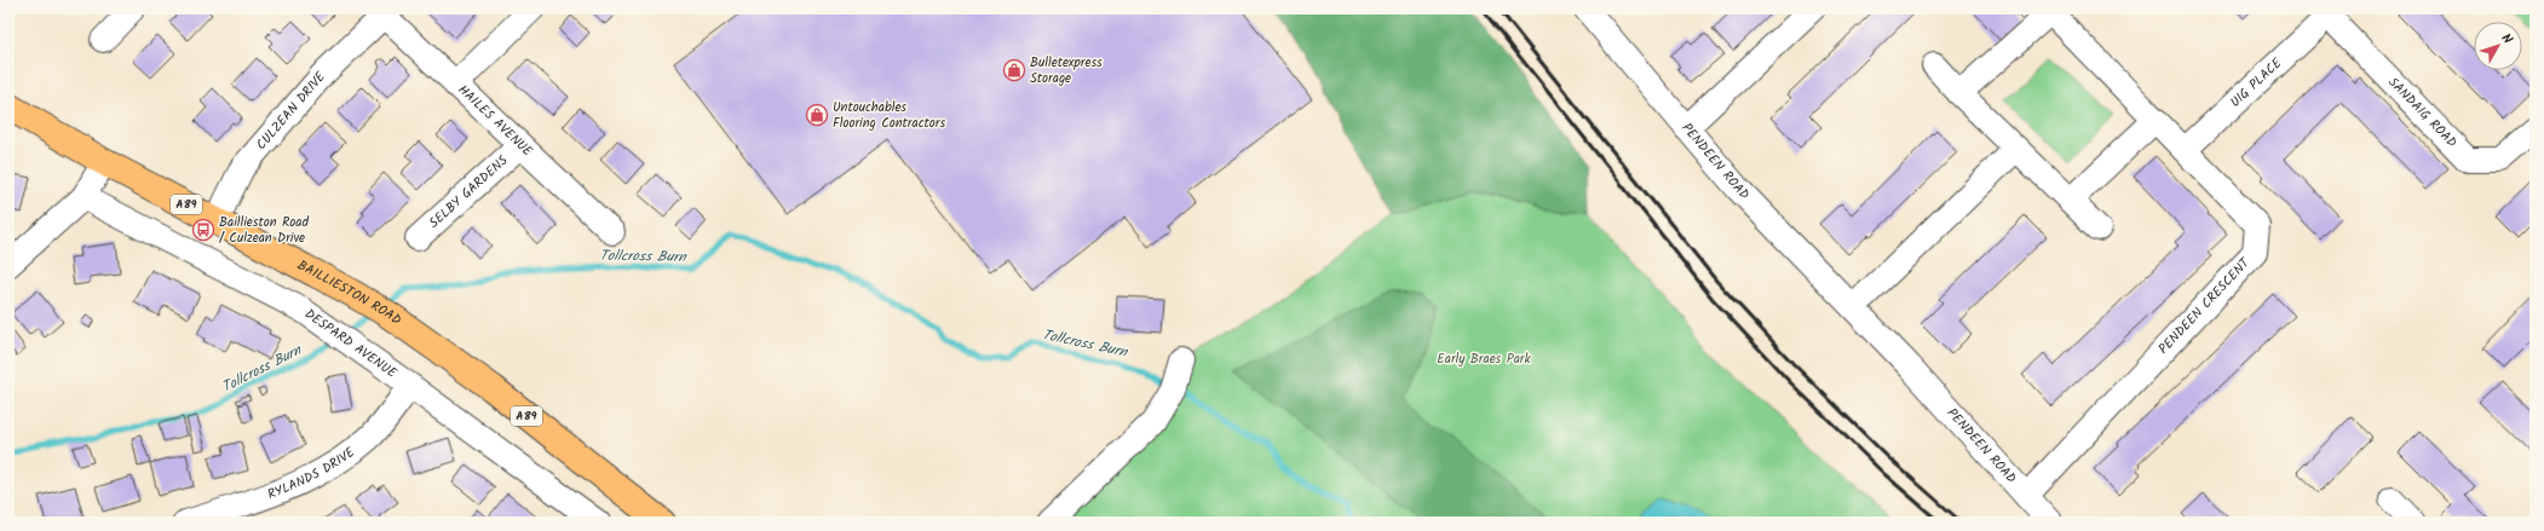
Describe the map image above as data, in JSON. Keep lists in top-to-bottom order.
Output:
{
  "streets": {
    "main road": ["A89", "BAILLIESTON ROAD"],
    "street": [
      "UIG PLACE",
      "CULZEAN DRIVE",
      "SANDAIG ROAD",
      "HAILES AVENUE",
      "PENDEEN ROAD",
      "SELBY GARDENS",
      "PENDEEN CRESCENT",
      "DESPARD AVENUE",
      "RYLANDS DRIVE"
    ]
  },
  "crossings": [
    ["UIG PLACE", "SANDAIG ROAD"],
    ["UIG PLACE", "PENDEEN CRESCENT"],
    ["CULZEAN DRIVE", "HAILES AVENUE"],
    ["CULZEAN DRIVE", "BAILLIESTON ROAD"],
    ["HAILES AVENUE", "SELBY GARDENS"],
    ["PENDEEN ROAD", "PENDEEN CRESCENT"],
    ["DESPARD AVENUE", "RYLANDS DRIVE"]
  ],
  "water": ["Tollcross Burn"],
  "parks": ["Early Braes Park"],
  "places": {
    "shop": ["Bulletexpress Storage", "Untouchables Flooring Contractors"],
    "bus stop": ["Baillieston Road / Culzean Drive"]
  },
  "north": "top right"
}
